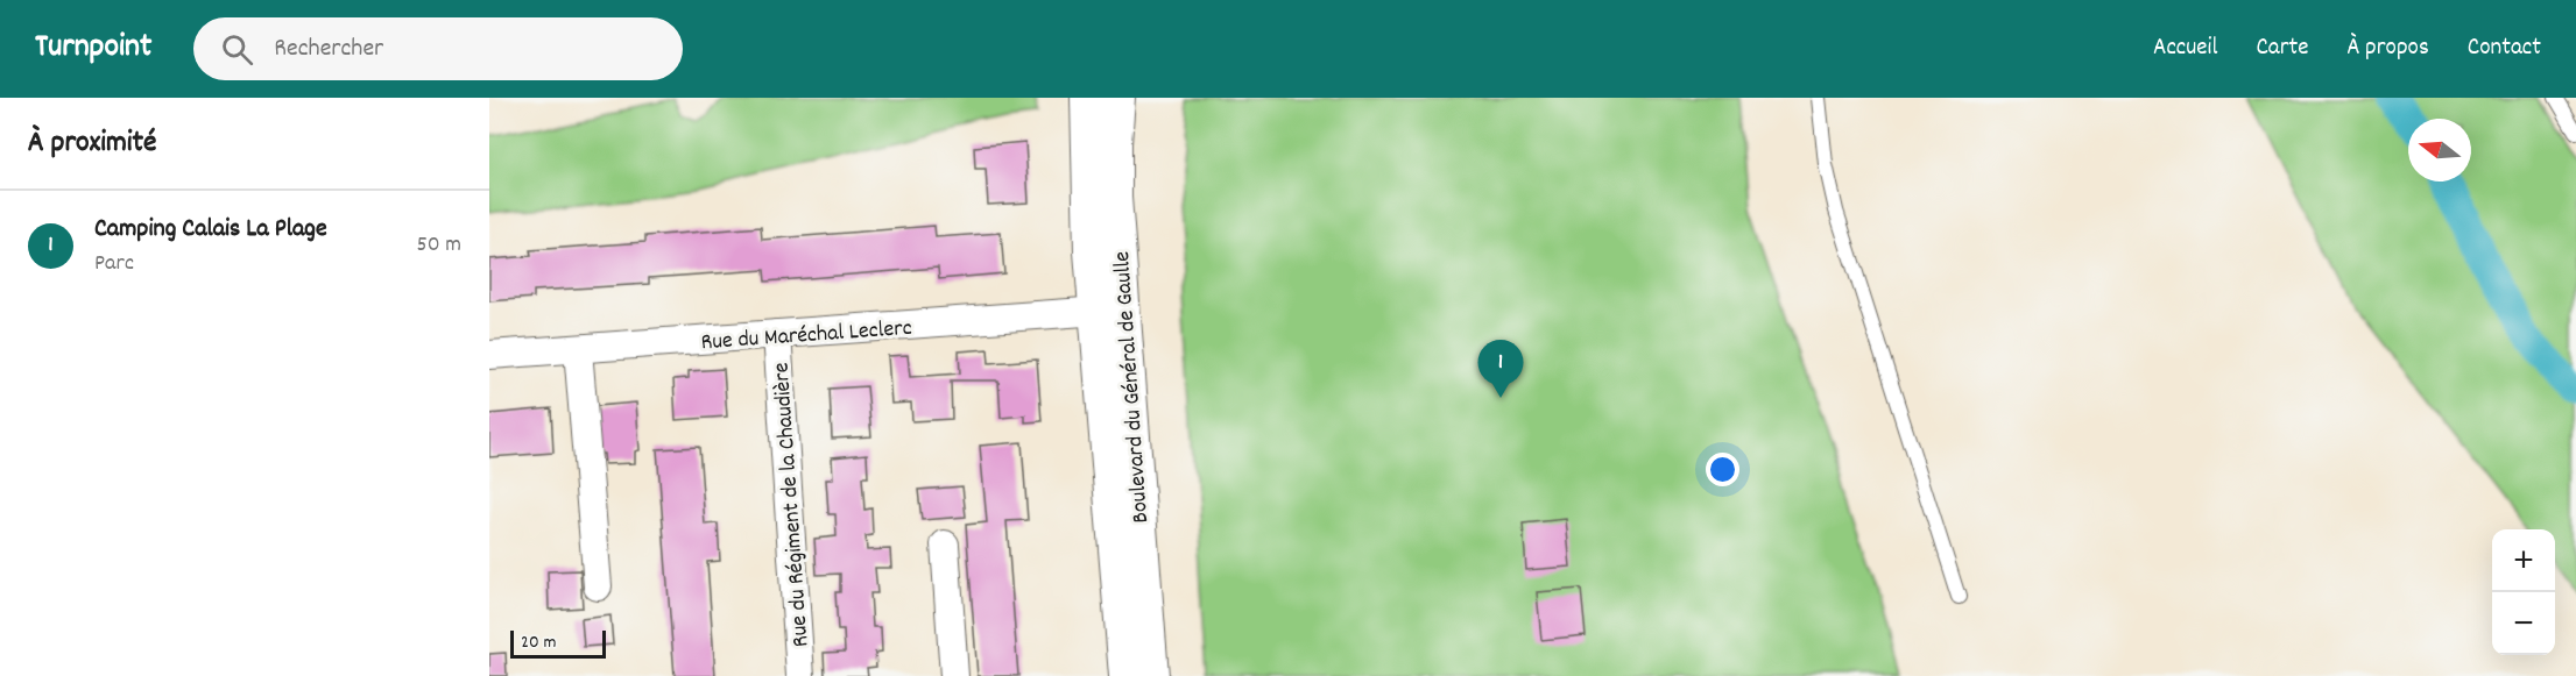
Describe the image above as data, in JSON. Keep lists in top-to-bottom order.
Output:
{
  "streets": {
    "street": ["Rue du Maréchal Leclerc", "Boulevard du Général de Gaulle", "Rue du Régiment de la Chaudière"]
  },
  "crossings": [
    ["Rue du Maréchal Leclerc", "Boulevard du Général de Gaulle"],
    ["Rue du Maréchal Leclerc", "Rue du Régiment de la Chaudière"]
  ],
  "scale_bar": "20 m",
  "north": "left",
  "page": {
    "header": "Turnpoint",
    "search": "Rechercher",
    "nav": [
      "Accueil",
      "Carte",
      "À propos",
      "Contact"
    ],
    "heading": "À proximité",
    "list": [
      {
        "mark": "1",
        "name": "Camping Calais La Plage",
        "note": "Parc",
        "value": "50 m"
      }
    ],
    "pins": "1",
    "map_buttons": ["+", "−"],
    "scale": "20 m"
  }
}
